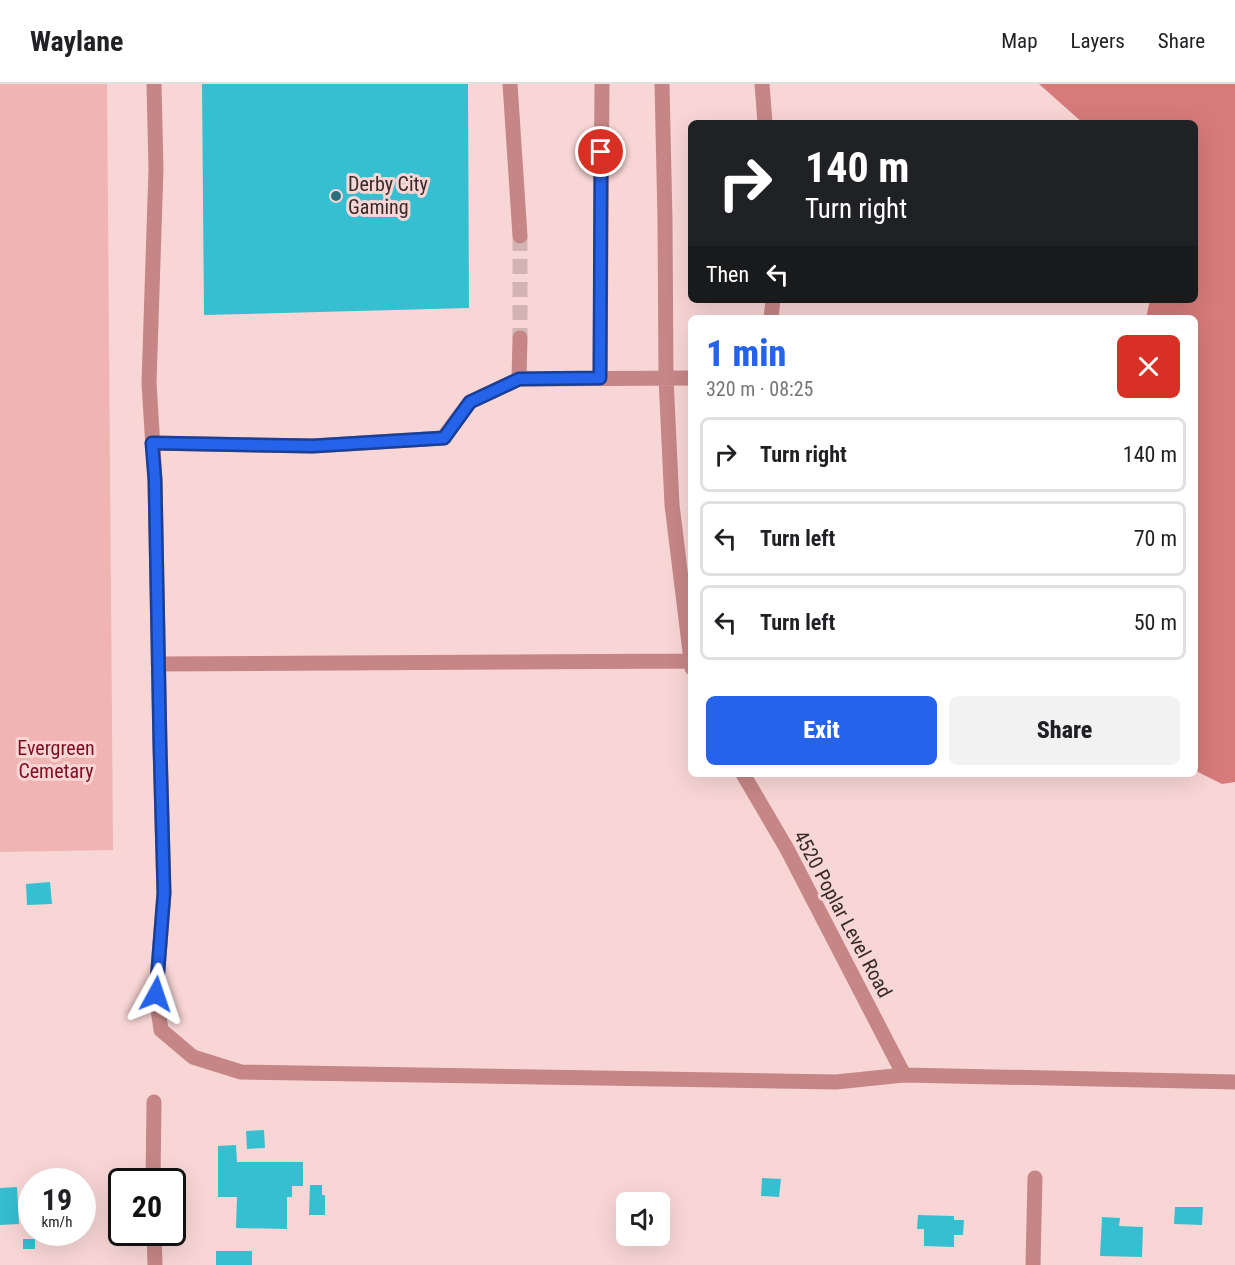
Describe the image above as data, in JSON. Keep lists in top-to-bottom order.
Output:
{
  "streets": {
    "street": ["4520 Poplar Level Road"]
  },
  "parks": ["Evergreen Cemetary"],
  "places": ["Derby City Gaming"],
  "page": {
    "header": "Waylane",
    "nav": ["Map", "Layers", "Share"],
    "turn": ["140 m", "Turn right"],
    "then": "Then",
    "heading": ["1 min", "320 m · 08:25"],
    "list": [
      {
        "name": "Turn right",
        "value": "140 m"
      },
      {
        "name": "Turn left",
        "value": "70 m"
      },
      {
        "name": "Turn left",
        "value": "50 m"
      }
    ],
    "buttons": ["Exit", "Share"],
    "speed": "19 km/h",
    "limit": "20"
  }
}
